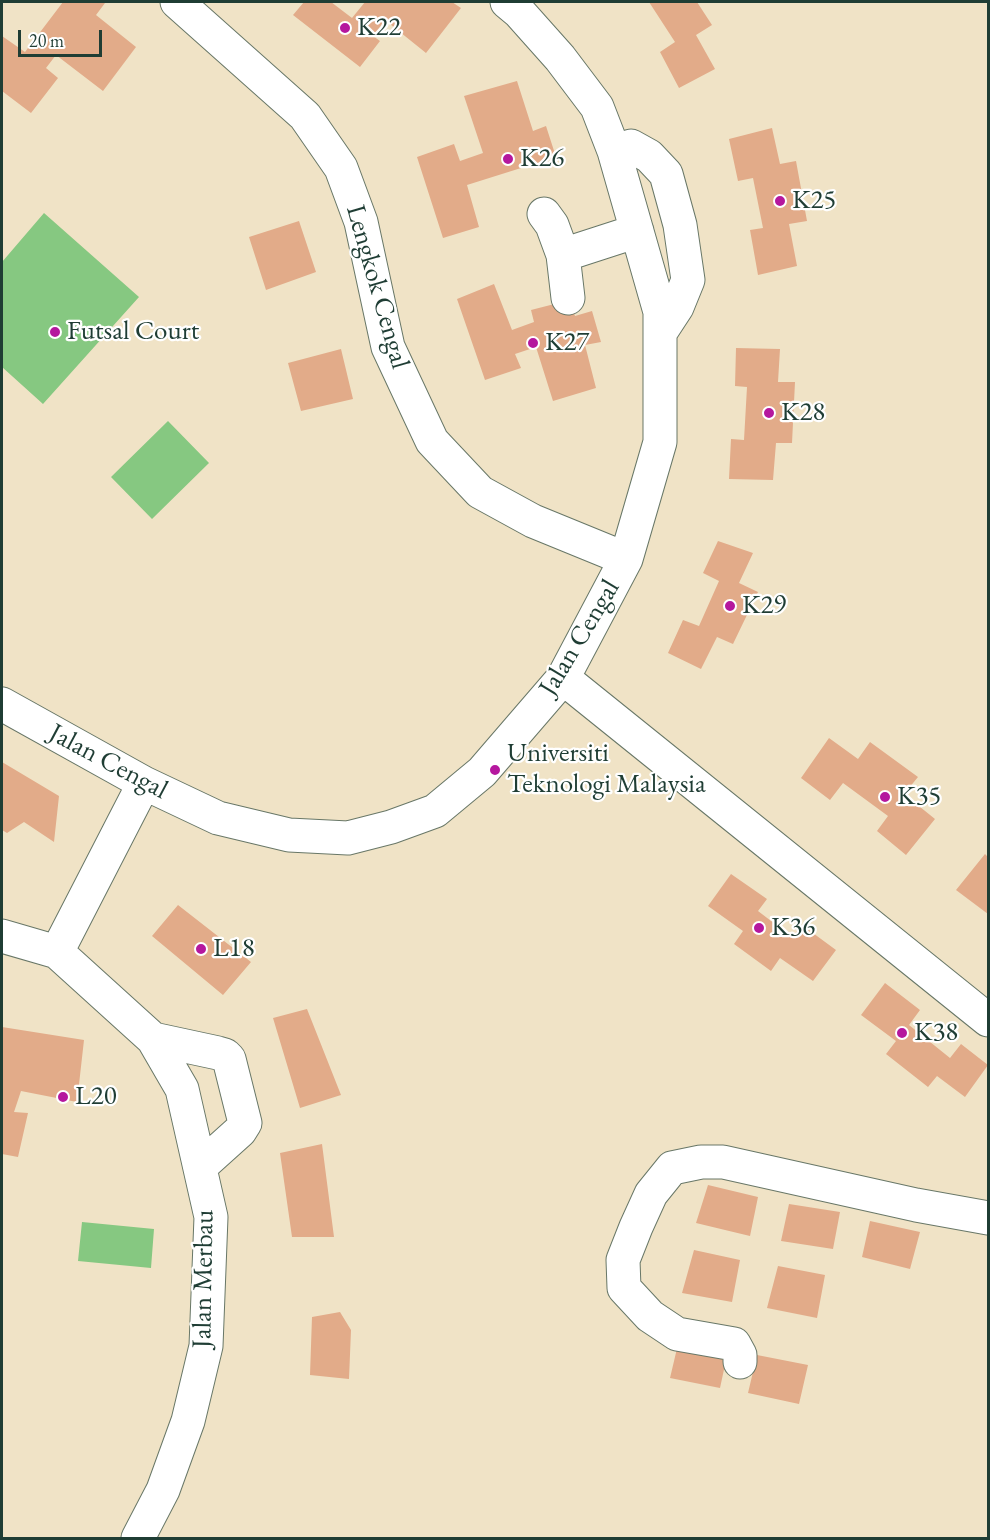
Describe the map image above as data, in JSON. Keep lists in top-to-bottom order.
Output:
{
  "streets": {
    "street": ["Lengkok Cengal", "Jalan Cengal", "Jalan Merbau"]
  },
  "crossings": [
    ["Lengkok Cengal", "Jalan Cengal"]
  ],
  "places": [
    "K22",
    "K26",
    "K25",
    "Futsal Court",
    "K27",
    "K28",
    "K29",
    "Universiti Teknologi Malaysia",
    "K35",
    "K36",
    "L18",
    "K38",
    "L20"
  ],
  "scale_bar": "20 m"
}
